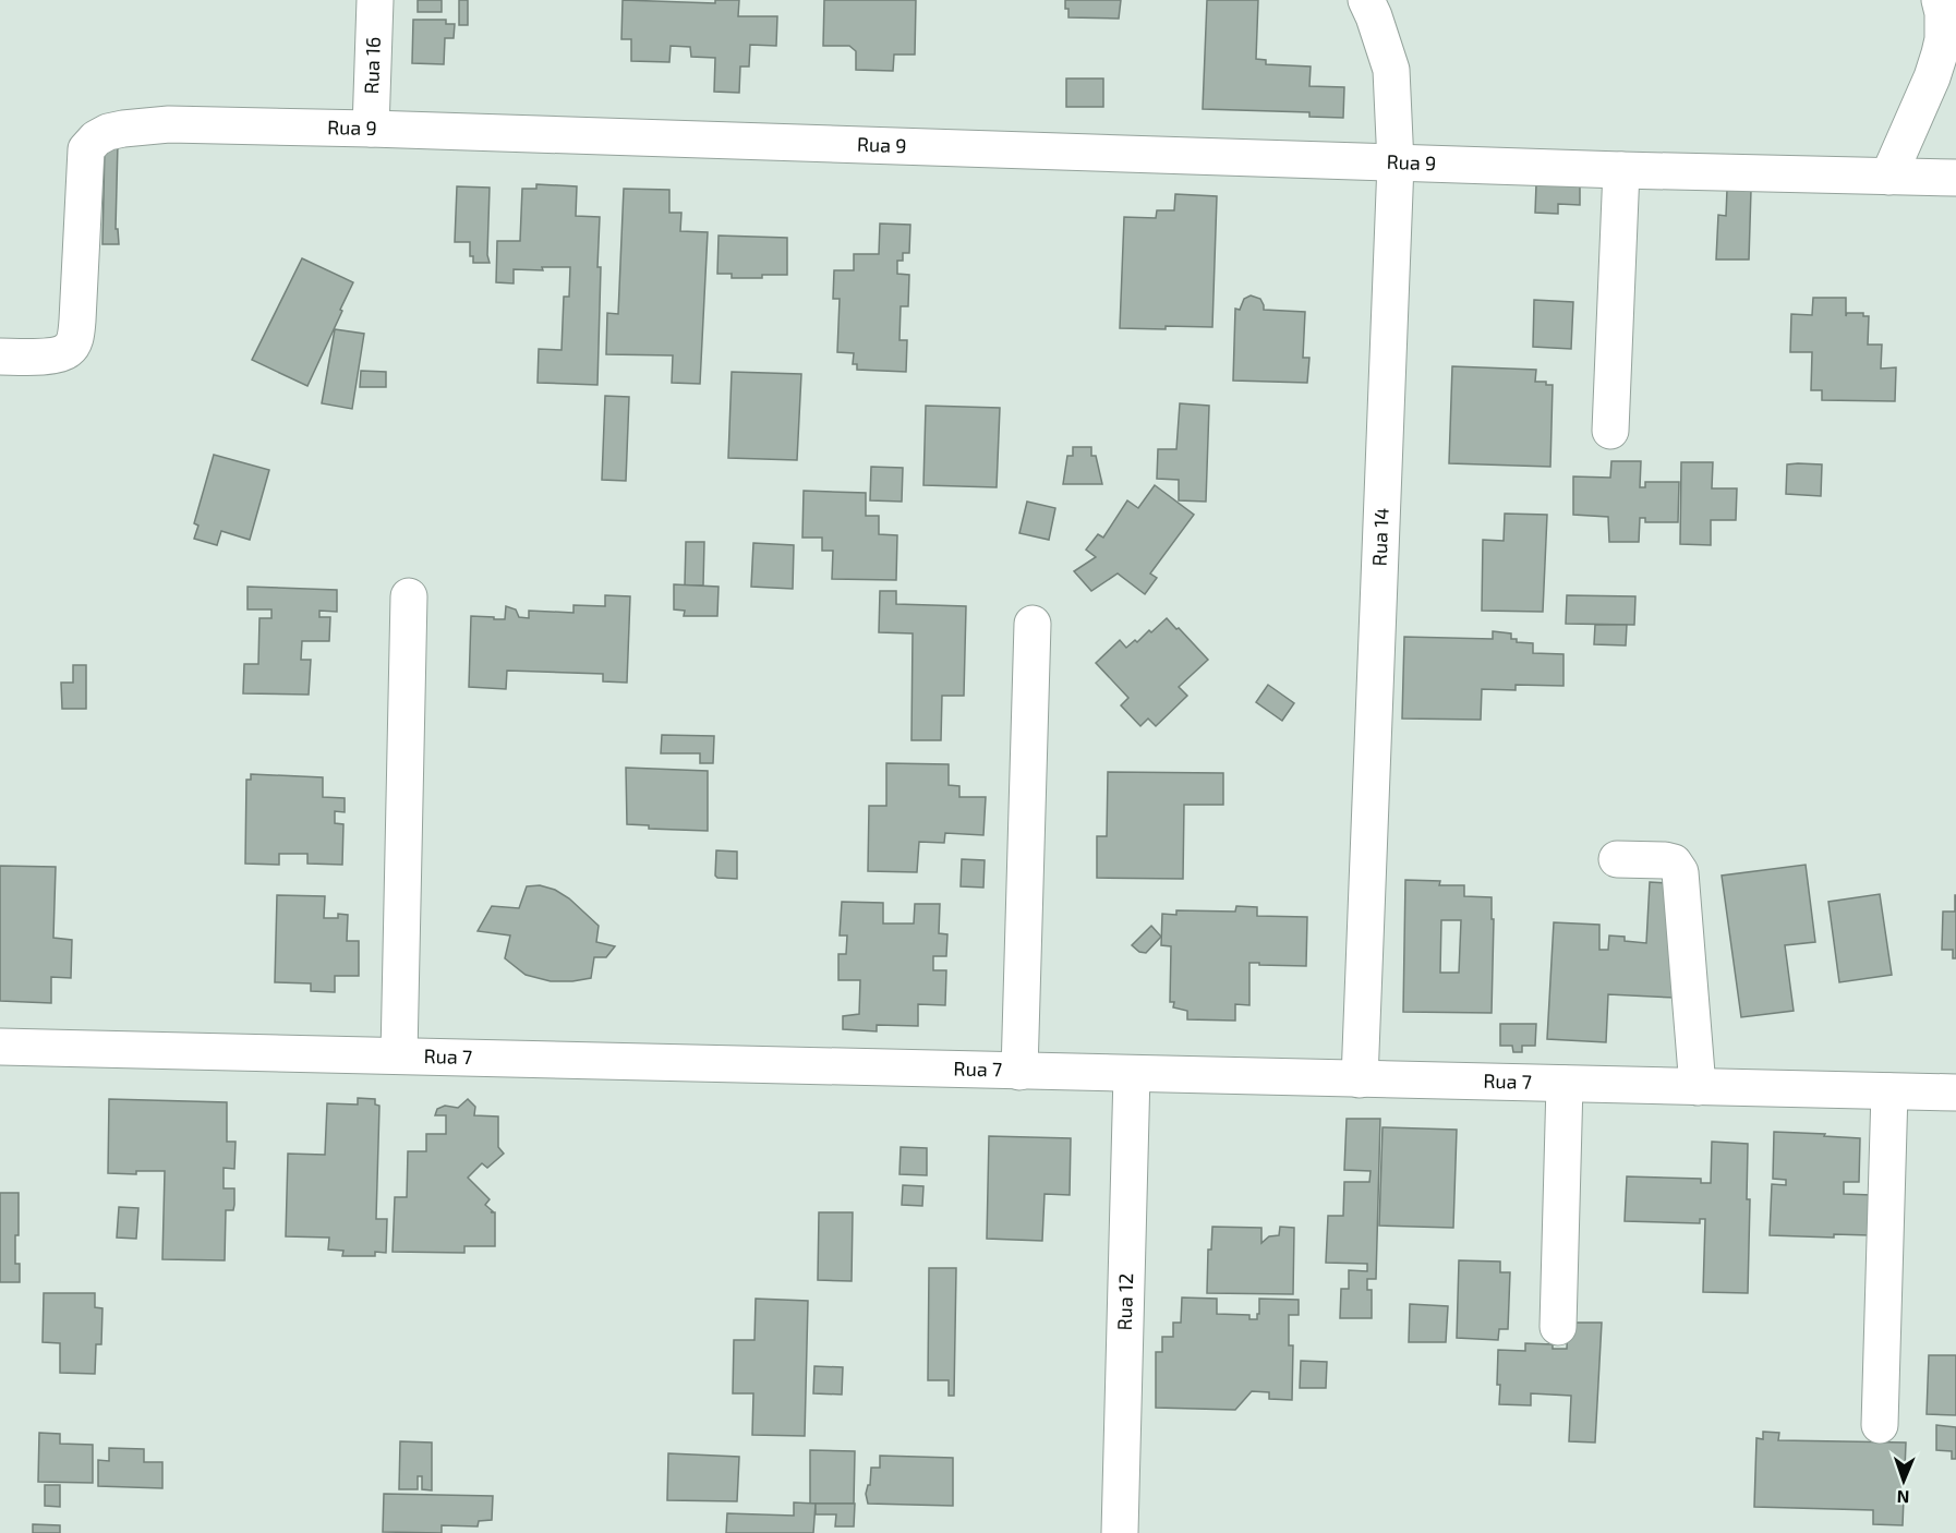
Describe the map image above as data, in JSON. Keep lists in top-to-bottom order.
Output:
{
  "streets": {
    "street": [
      "Rua 16",
      "Rua 9",
      "Rua 14",
      "Rua 7",
      "Rua 12"
    ]
  },
  "crossings": [
    ["Rua 16", "Rua 9"],
    ["Rua 9", "Rua 14"],
    ["Rua 14", "Rua 7"],
    ["Rua 7", "Rua 12"]
  ],
  "north": "bottom"
}
